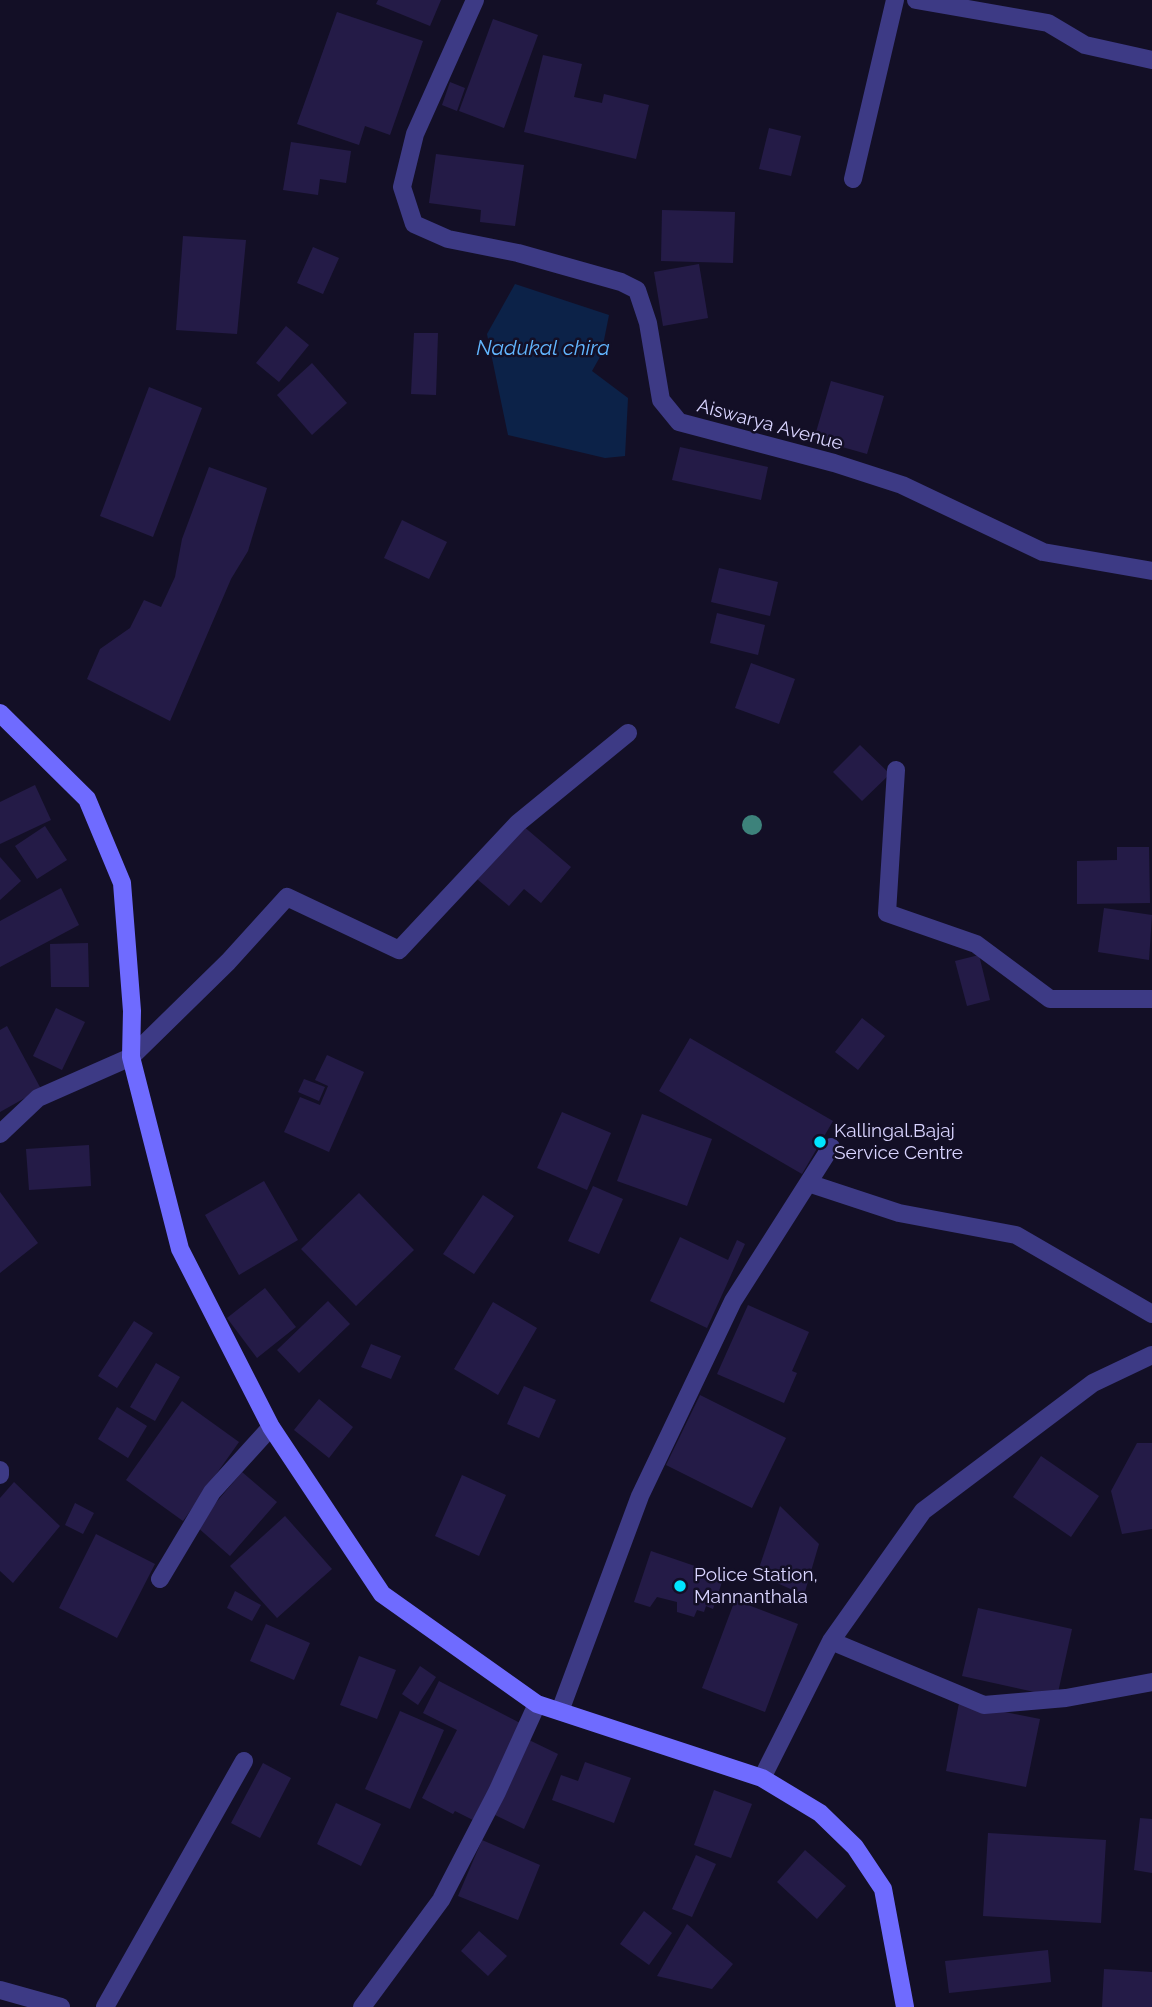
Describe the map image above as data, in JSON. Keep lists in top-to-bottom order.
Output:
{
  "streets": {
    "street": ["Aiswarya Avenue"]
  },
  "water": ["Nadukal chira"],
  "places": ["Kallingal.Bajaj Service Centre", "Police Station, Mannanthala"]
}
